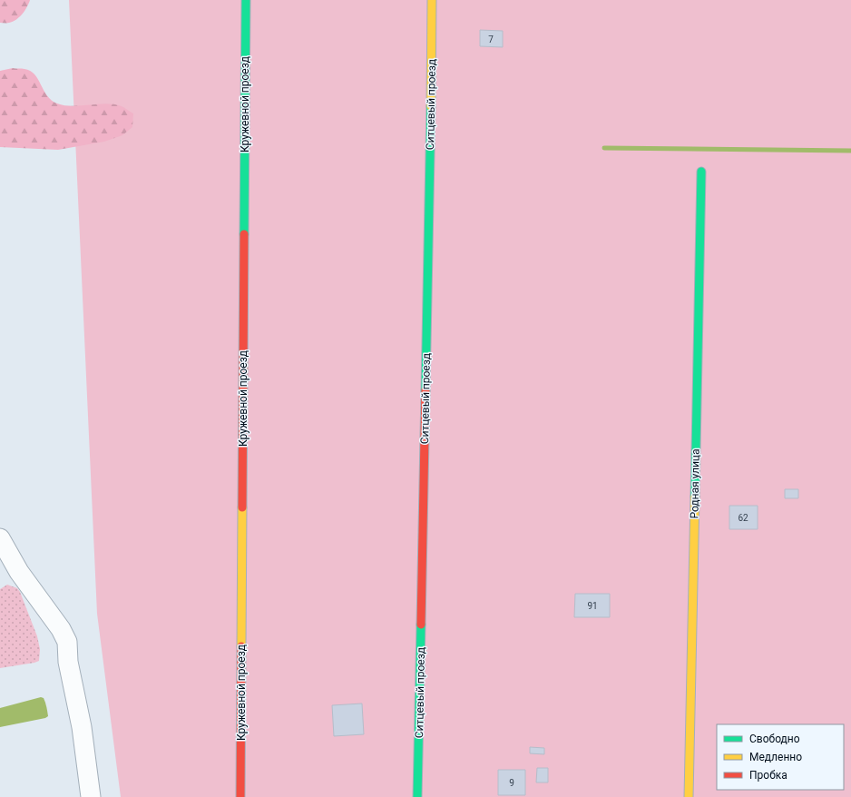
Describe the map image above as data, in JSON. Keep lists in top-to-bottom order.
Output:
{
  "streets": {
    "street": ["Кружевной проезд", "Ситцевый проезд", "Родная улица"]
  },
  "house_numbers": [
    "7",
    "62",
    "91",
    "9"
  ],
  "legend": ["Свободно", "Медленно", "Пробка"]
}
